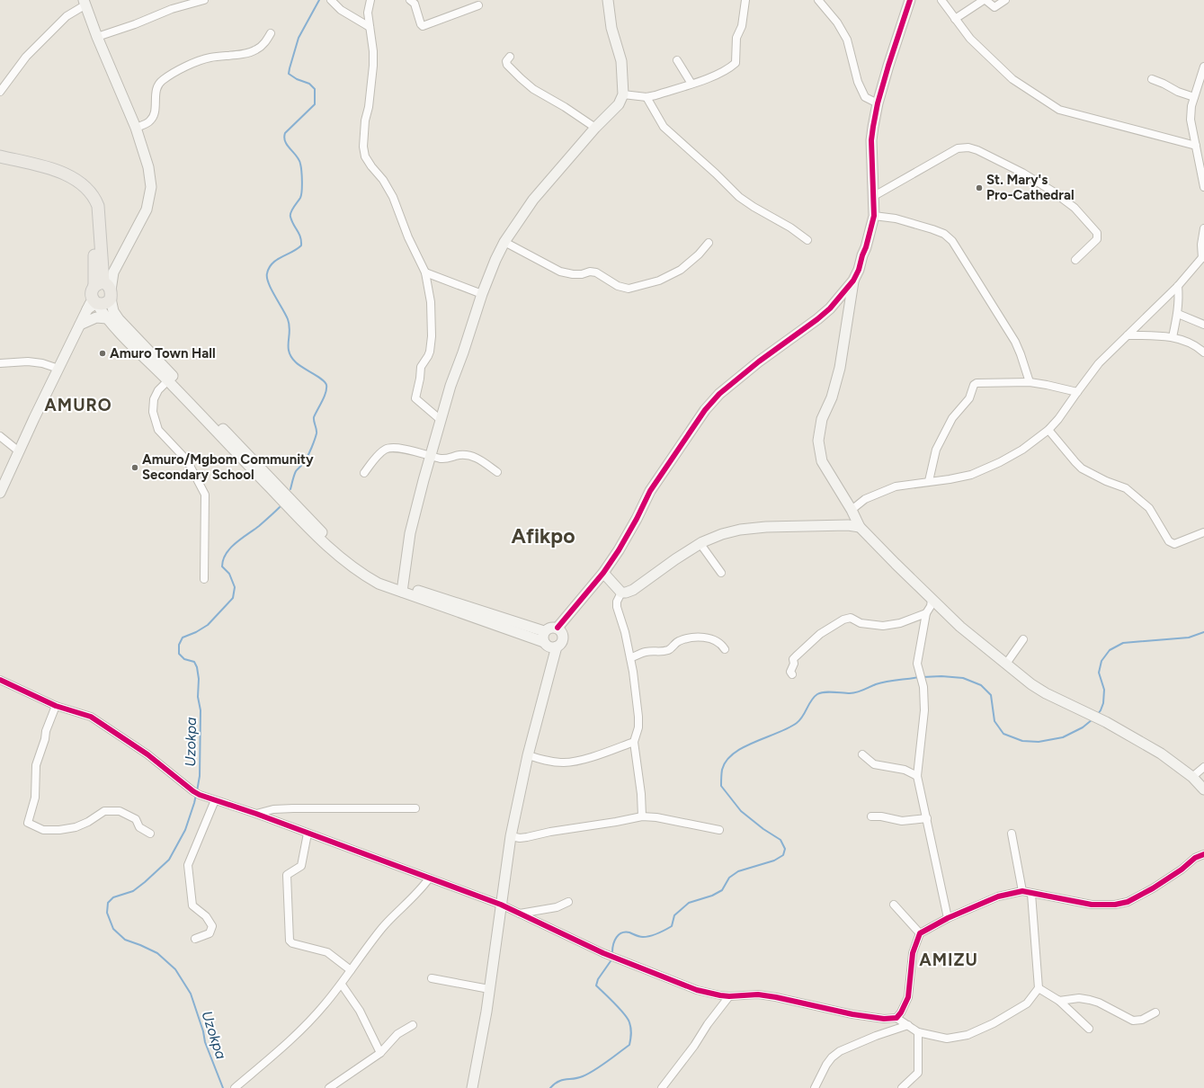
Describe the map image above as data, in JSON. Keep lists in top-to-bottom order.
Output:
{
  "districts": ["AMURO", "Afikpo", "AMIZU"],
  "water": ["Uzokpa"],
  "places": ["St. Mary's Pro-Cathedral", "Amuro Town Hall", "Amuro/Mgbom Community Secondary School"]
}
